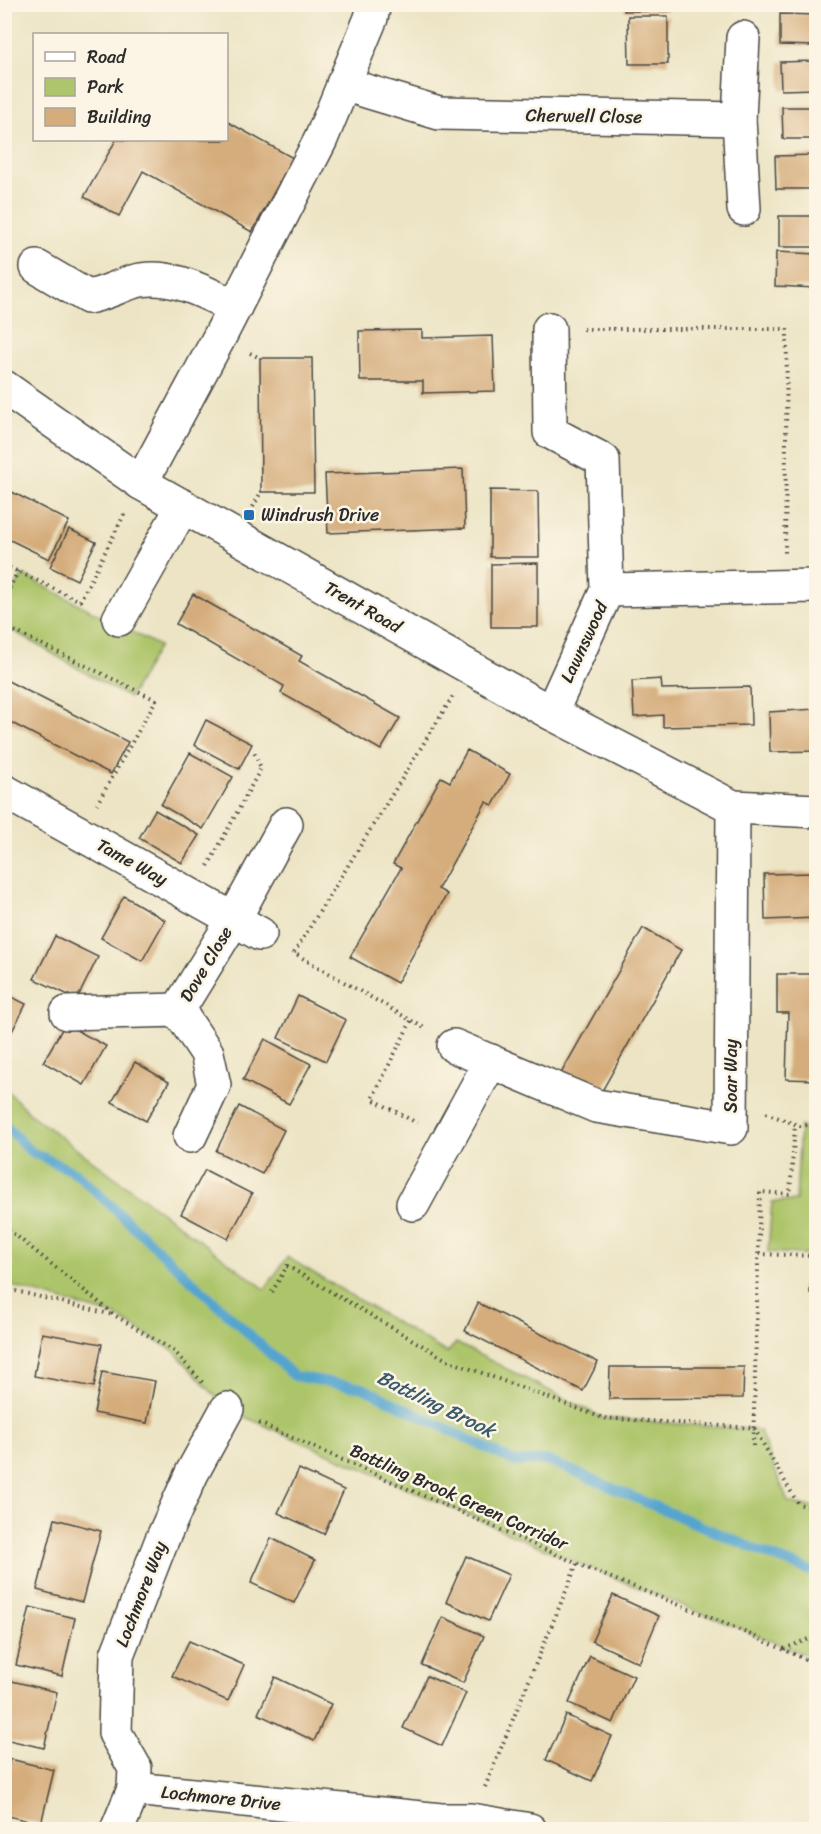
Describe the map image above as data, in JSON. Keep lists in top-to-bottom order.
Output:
{
  "streets": {
    "street": [
      "Cherwell Close",
      "Trent Road",
      "Lawnswood",
      "Tame Way",
      "Dove Close",
      "Soar Way",
      "Lochmore Way",
      "Lochmore Drive"
    ],
    "path": ["Battling Brook Green Corridor"]
  },
  "crossings": [
    ["Trent Road", "Lawnswood"],
    ["Trent Road", "Soar Way"],
    ["Tame Way", "Dove Close"],
    ["Battling Brook Green Corridor", "Lochmore Way"],
    ["Lochmore Way", "Lochmore Drive"]
  ],
  "water": ["Battling Brook"],
  "places": {
    "transit": ["Windrush Drive"]
  },
  "legend": ["Road", "Park", "Building"]
}
